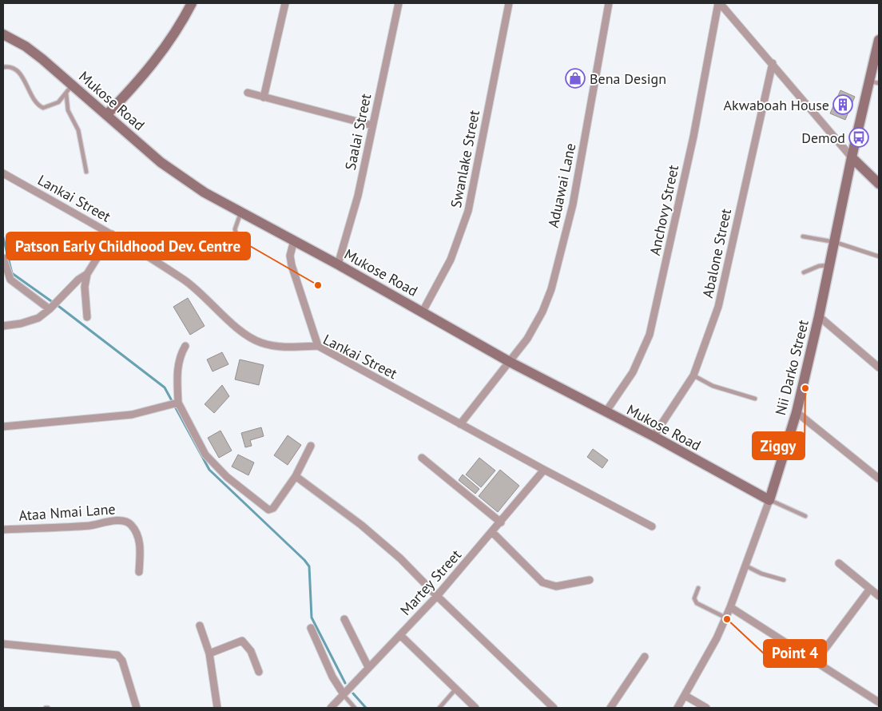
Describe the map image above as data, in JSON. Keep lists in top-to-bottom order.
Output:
{
  "streets": {
    "street": [
      "Mukose Road",
      "Saalai Street",
      "Swanlake Street",
      "Aduawai Lane",
      "Lankai Street",
      "Anchovy Street",
      "Abalone Street",
      "Nii Darko Street",
      "Ataa Nmai Lane",
      "Martey Street"
    ]
  },
  "crossings": [
    ["Mukose Road", "Saalai Street"],
    ["Mukose Road", "Swanlake Street"],
    ["Mukose Road", "Aduawai Lane"],
    ["Mukose Road", "Anchovy Street"],
    ["Mukose Road", "Abalone Street"],
    ["Mukose Road", "Nii Darko Street"],
    ["Aduawai Lane", "Lankai Street"],
    ["Lankai Street", "Martey Street"]
  ],
  "places": {
    "shop": ["Bena Design"],
    "building": ["Akwaboah House"],
    "bus stop": ["Demod"],
    "other": ["Patson Early Childhood Dev. Centre", "Ziggy", "Point 4"]
  }
}
